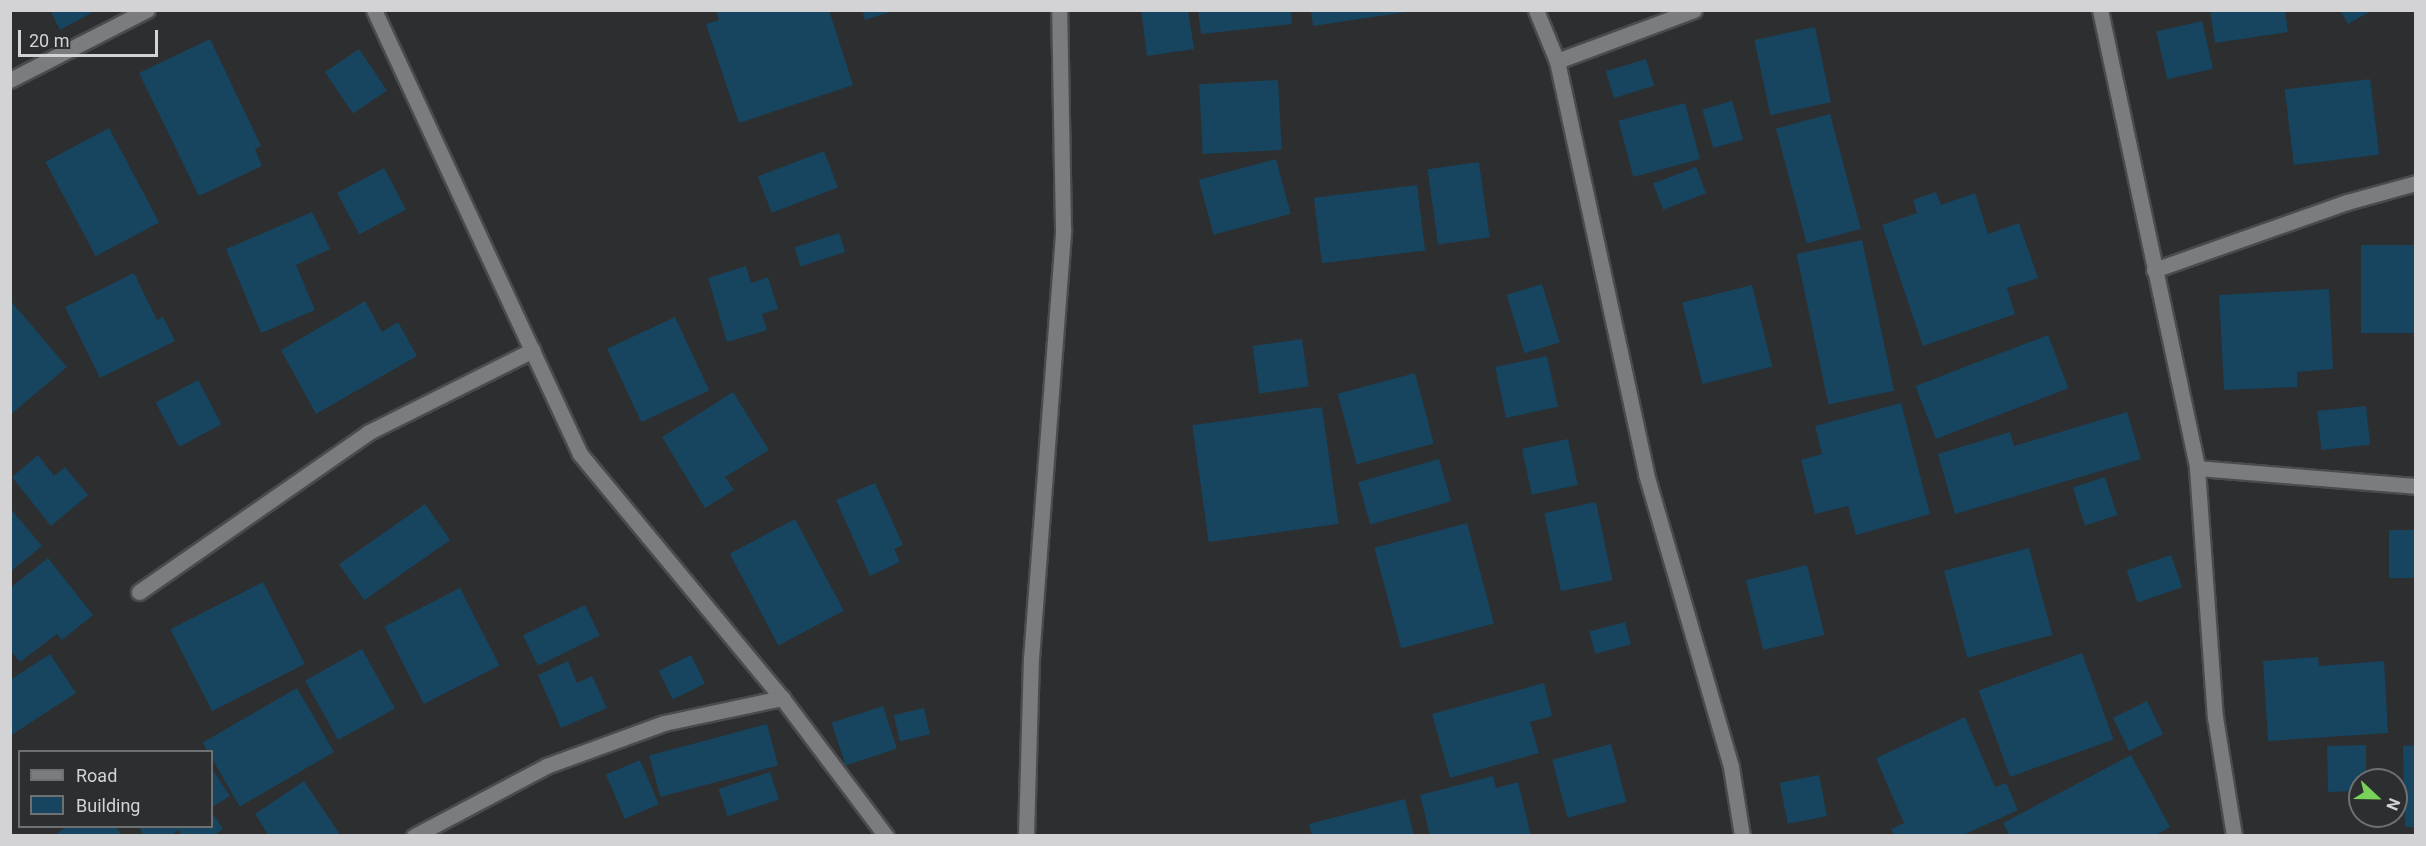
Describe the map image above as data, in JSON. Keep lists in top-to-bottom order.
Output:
{
  "legend": ["Road", "Building"],
  "scale_bar": "20 m",
  "north": "right"
}
